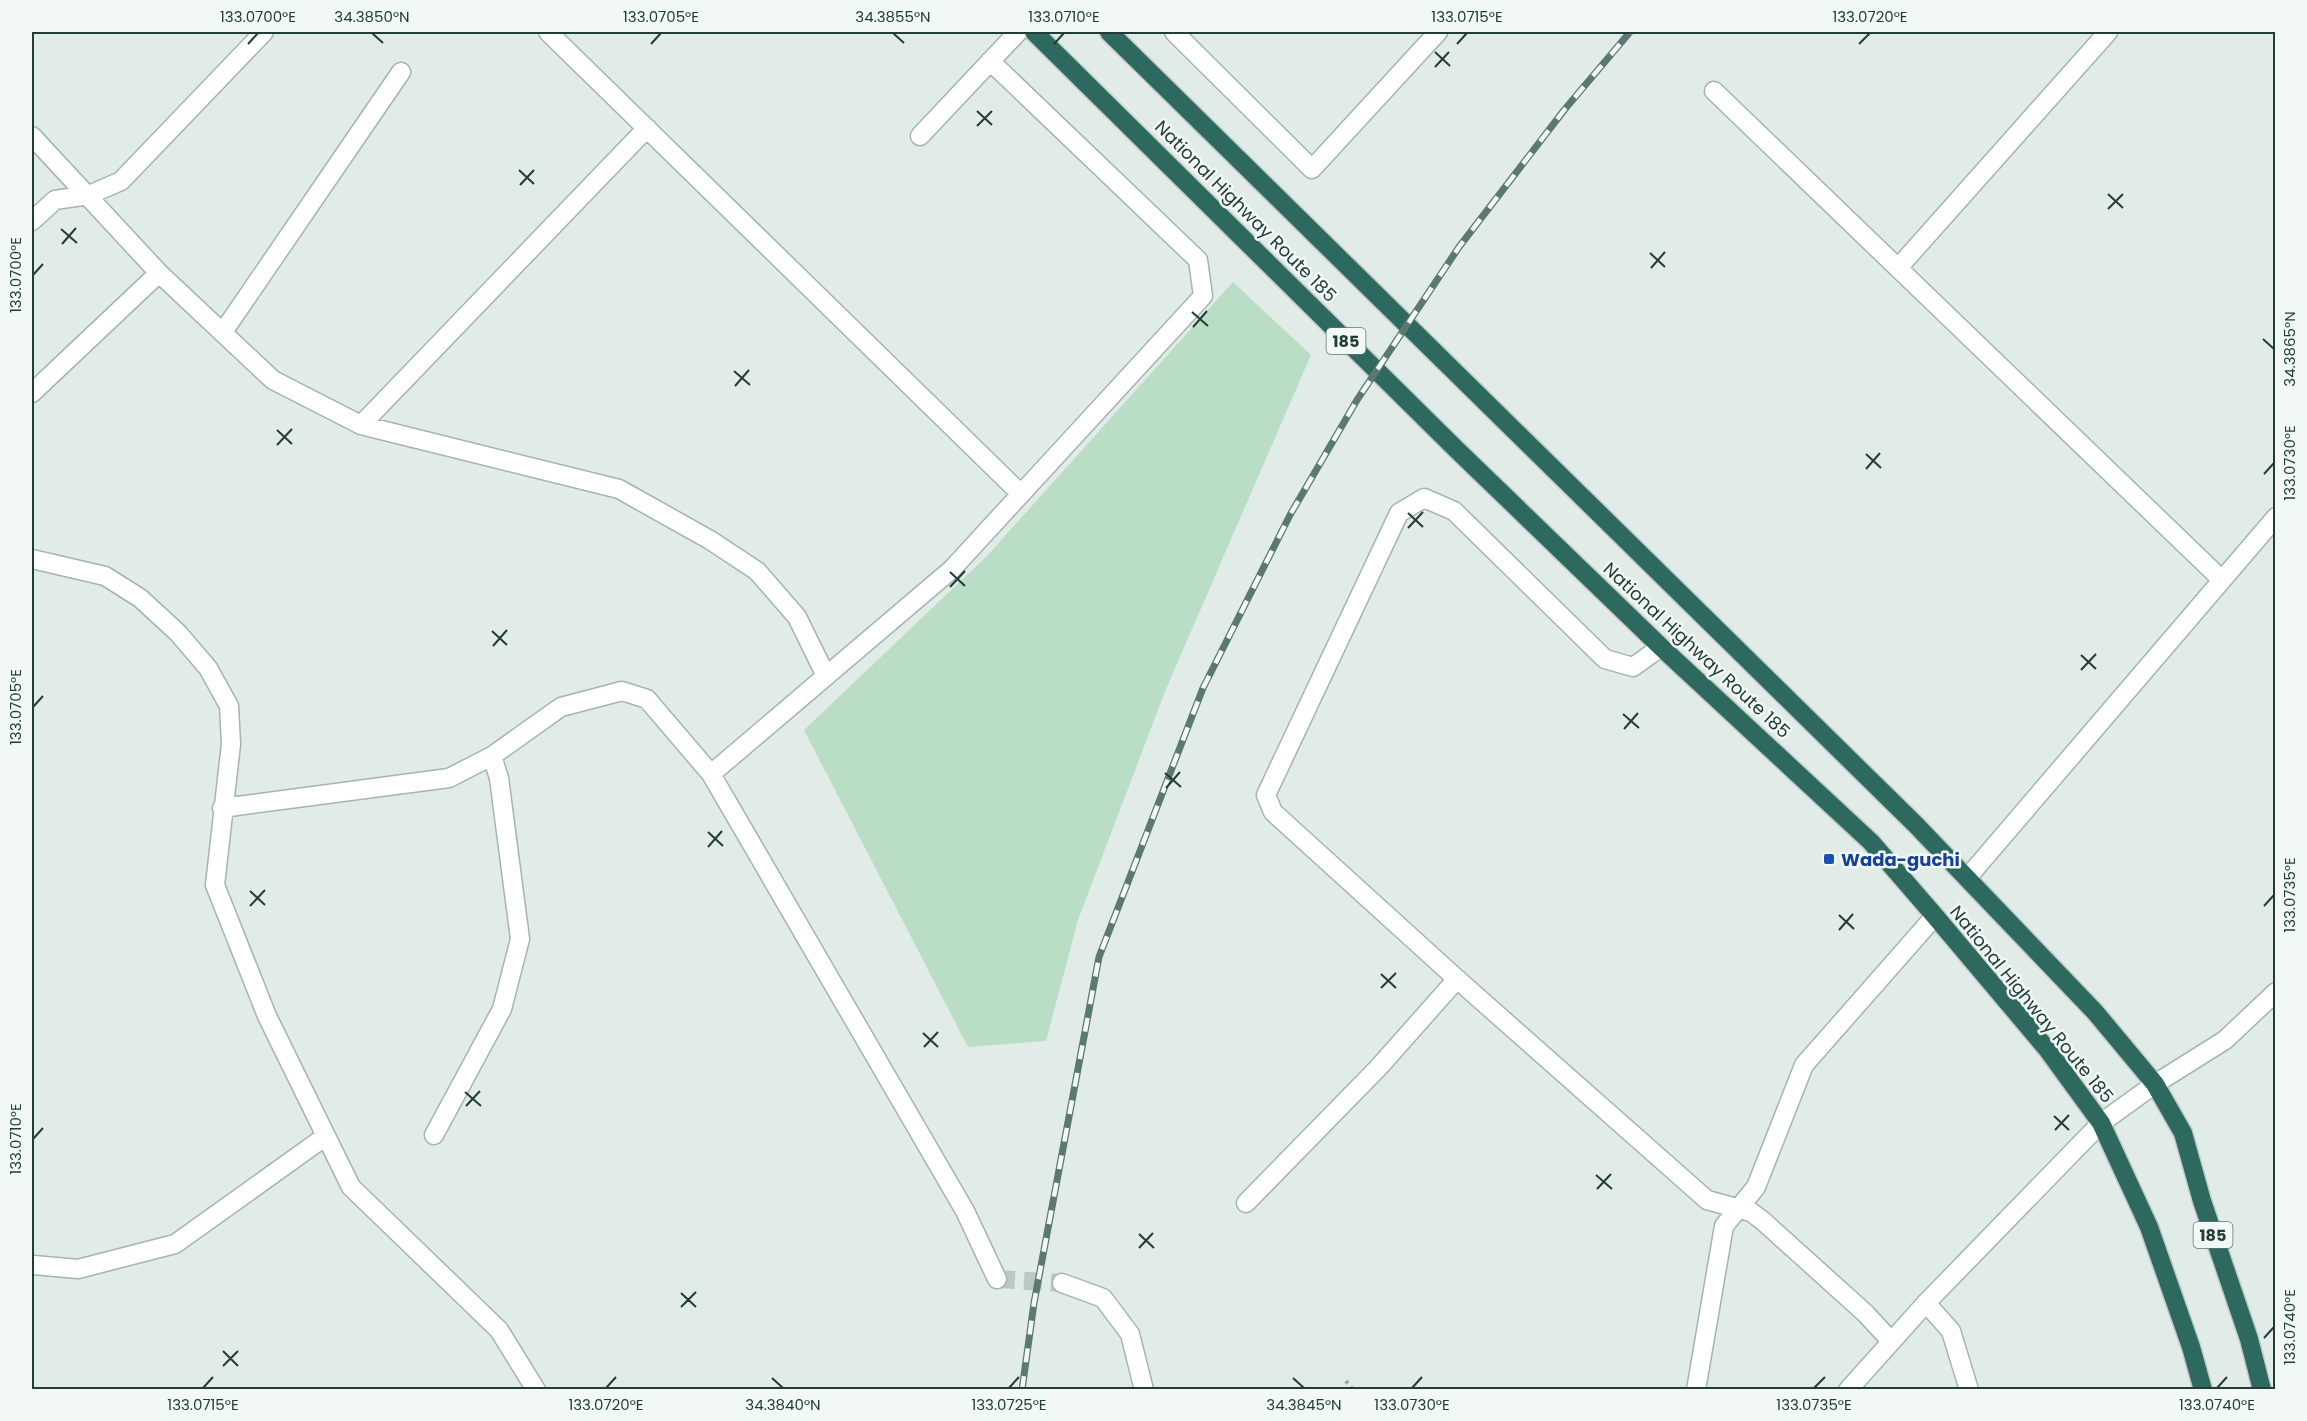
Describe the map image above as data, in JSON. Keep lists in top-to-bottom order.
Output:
{
  "streets": {
    "highway": ["National Highway Route 185", "185"]
  },
  "places": {
    "transit": ["Wada-guchi"]
  },
  "coordinates": [
    "133.0700°E",
    "34.3850°N",
    "133.0705°E",
    "34.3855°N",
    "133.0710°E",
    "133.0715°E",
    "133.0720°E",
    "34.3865°N",
    "133.0730°E",
    "133.0735°E",
    "133.0740°E",
    "34.3840°N",
    "133.0725°E",
    "34.3845°N"
  ]
}
